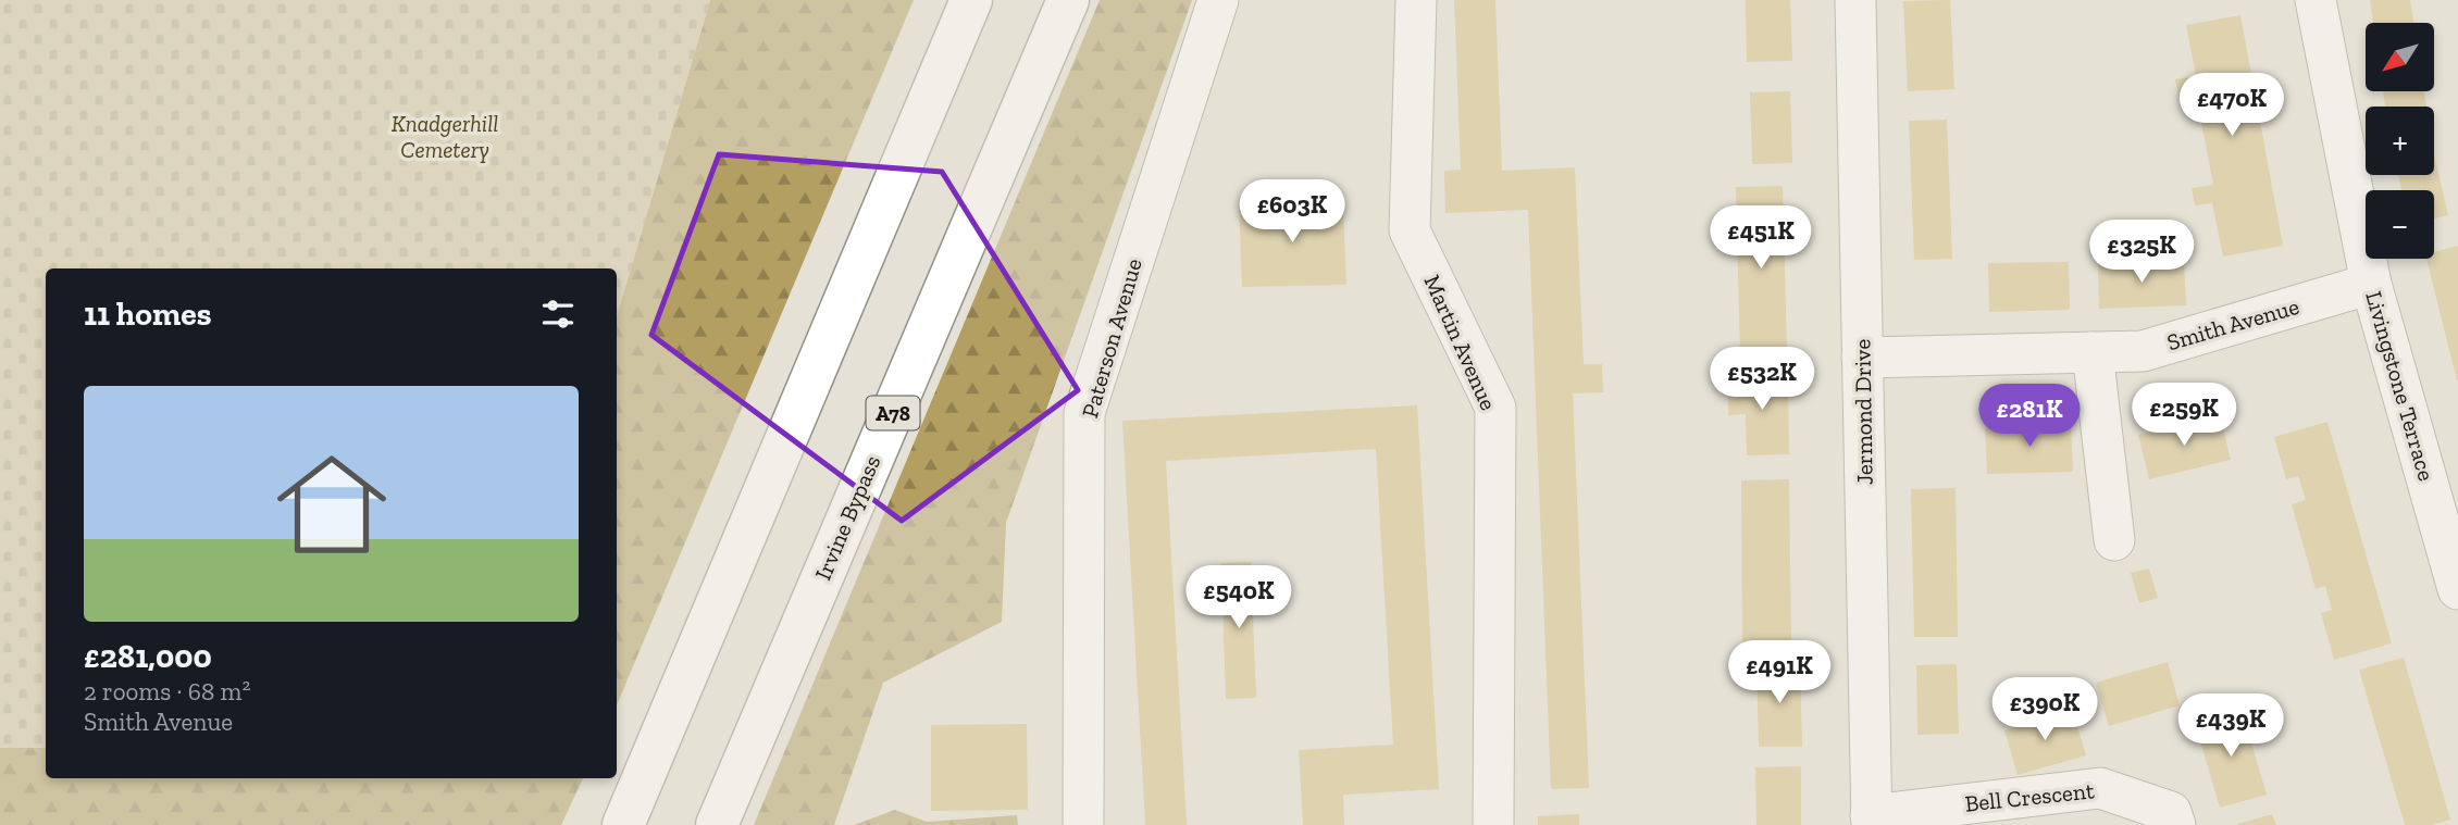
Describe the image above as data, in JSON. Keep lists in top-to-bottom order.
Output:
{
  "streets": {
    "highway": ["A78", "Irvine Bypass"],
    "street": [
      "Smith Avenue",
      "Paterson Avenue",
      "Martin Avenue",
      "Livingstone Terrace",
      "Jermond Drive",
      "Bell Crescent"
    ]
  },
  "crossings": [
    ["Smith Avenue", "Livingstone Terrace"],
    ["Smith Avenue", "Jermond Drive"],
    ["Jermond Drive", "Bell Crescent"]
  ],
  "parks": ["Knadgerhill Cemetery"],
  "north": "bottom left",
  "page": {
    "map_buttons": ["+", "−"],
    "price": [
      "£470K",
      "£603K",
      "£451K",
      "£325K",
      "£532K",
      "£259K",
      "£281K",
      "£540K",
      "£491K",
      "£390K",
      "£439K"
    ],
    "heading": "11 homes",
    "list": [
      {
        "name": "£281,000",
        "note": "2 rooms · 68 m² · Smith Avenue"
      }
    ]
  }
}
